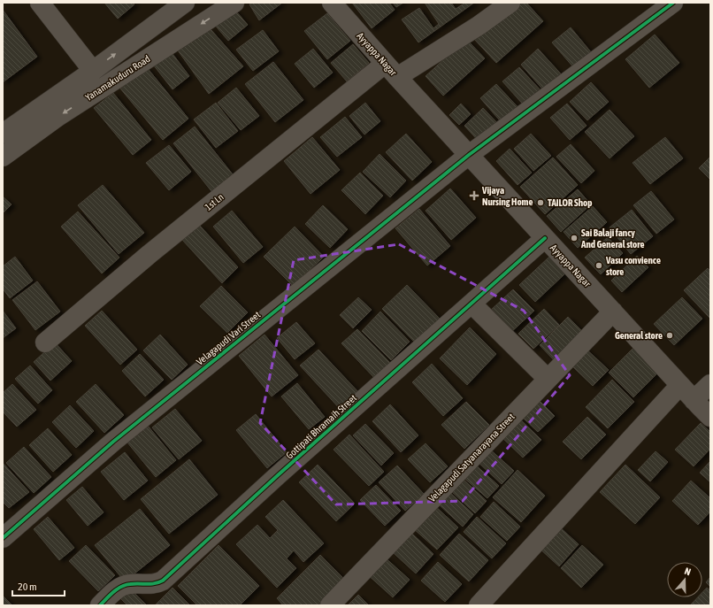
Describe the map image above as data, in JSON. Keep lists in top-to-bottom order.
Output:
{
  "streets": {
    "street": [
      "Ayyappa Nagar",
      "Yanamakuduru Road",
      "1st Ln",
      "Velagapudi Vari Street",
      "Gottipati Bhramaih Street",
      "Velagapudi Satyanarayana Street"
    ]
  },
  "crossings": [
    ["Ayyappa Nagar", "1st Ln"],
    ["Ayyappa Nagar", "Velagapudi Vari Street"],
    ["Ayyappa Nagar", "Gottipati Bhramaih Street"],
    ["Ayyappa Nagar", "Velagapudi Satyanarayana Street"]
  ],
  "places": {
    "health": ["Vijaya Nursing Home"],
    "other": [
      "TAILOR Shop",
      "Sai Balaji fancy And General store",
      "Vasu convience store",
      "General store"
    ]
  },
  "scale_bar": "20 m",
  "north": "top"
}
